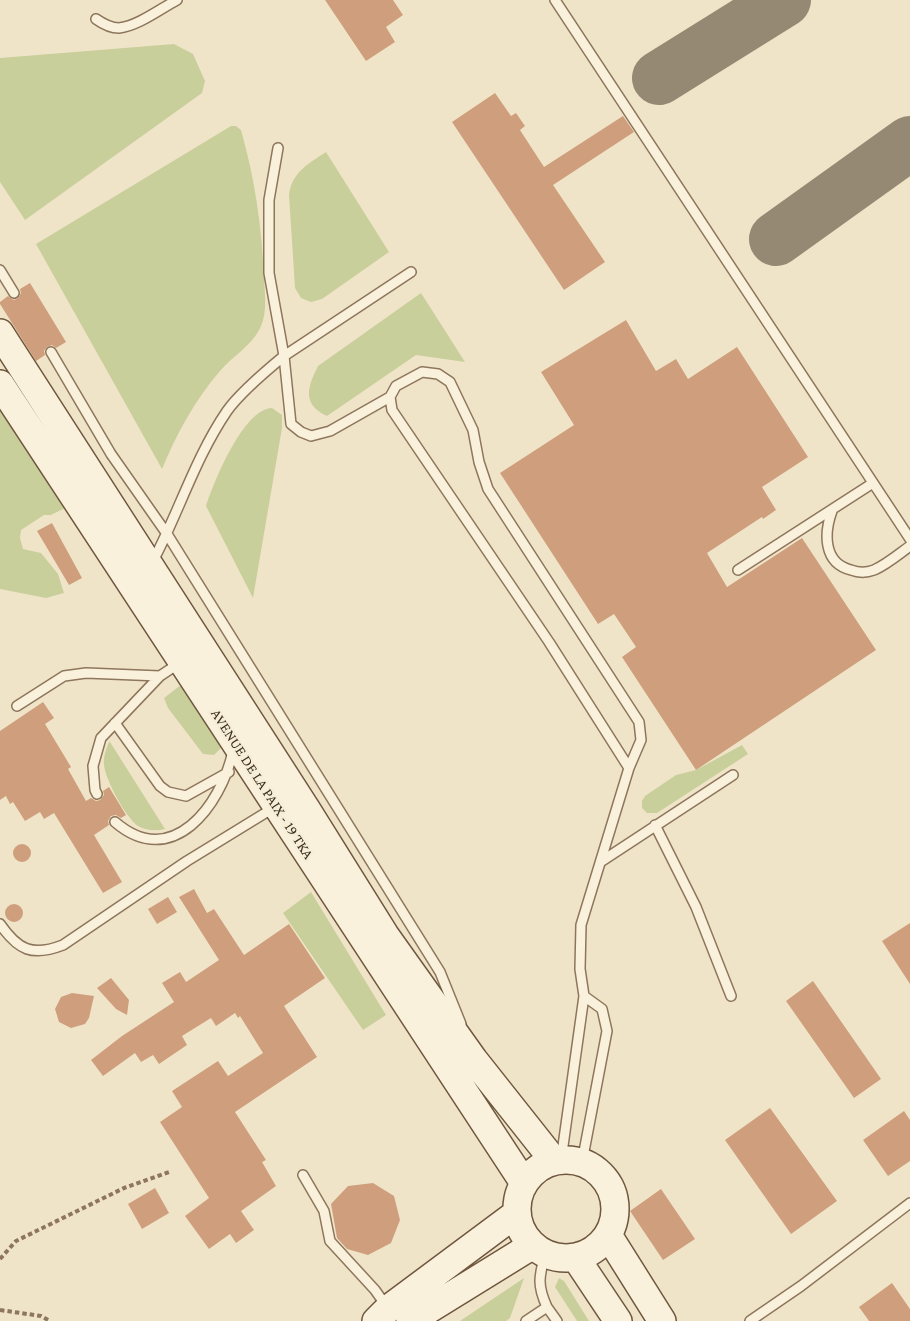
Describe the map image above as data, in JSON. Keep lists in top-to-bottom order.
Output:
{
  "streets": {
    "main road": ["AVENUE DE LA PAIX - 19 TKA"]
  }
}
